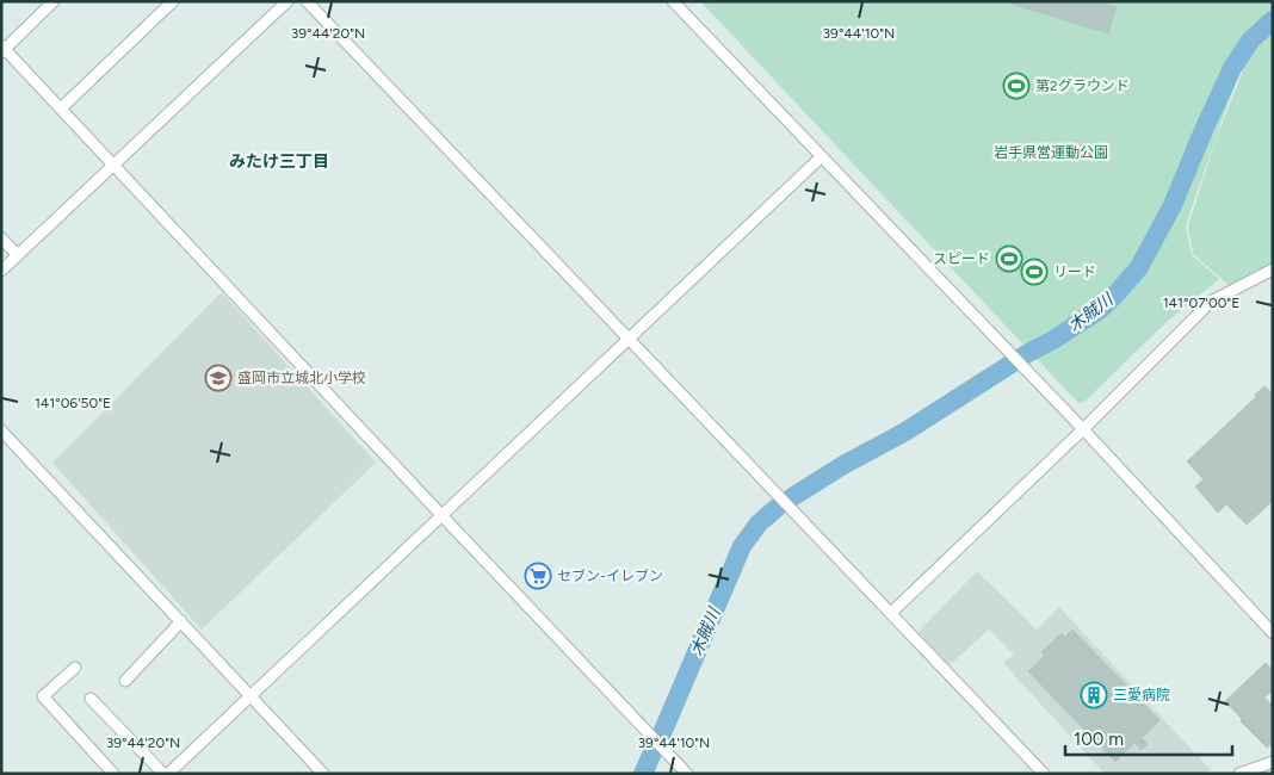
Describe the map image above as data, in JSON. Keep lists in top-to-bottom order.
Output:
{
  "districts": ["みたけ三丁目"],
  "water": ["木賊川"],
  "parks": ["岩手県営運動公園"],
  "places": {
    "sports": ["第2グラウンド", "スピード", "リード"],
    "school or university": ["盛岡市立城北小学校"],
    "supermarket": ["セブン-イレブン"],
    "building": ["三愛病院"]
  },
  "scale_bar": "100 m",
  "coordinates": [
    "39°44'20\"N",
    "39°44'10\"N",
    "141°07'00\"E",
    "141°06'50\"E"
  ]
}
